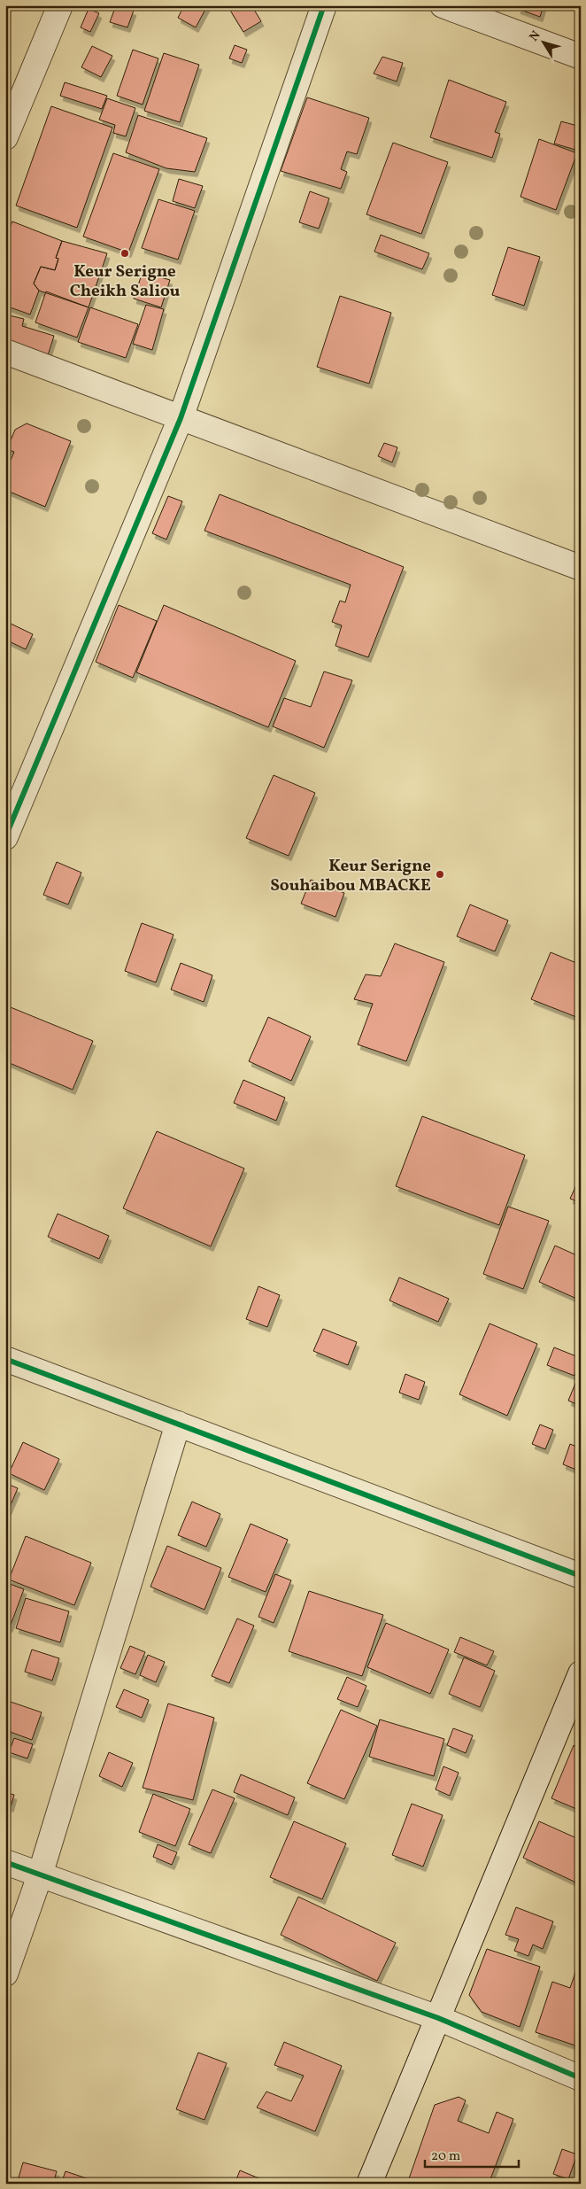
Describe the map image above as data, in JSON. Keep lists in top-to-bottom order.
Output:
{
  "places": ["Keur Serigne Cheikh Saliou", "Keur Serigne Souhaibou MBACKE"],
  "scale_bar": "20 m",
  "north": "top left"
}
